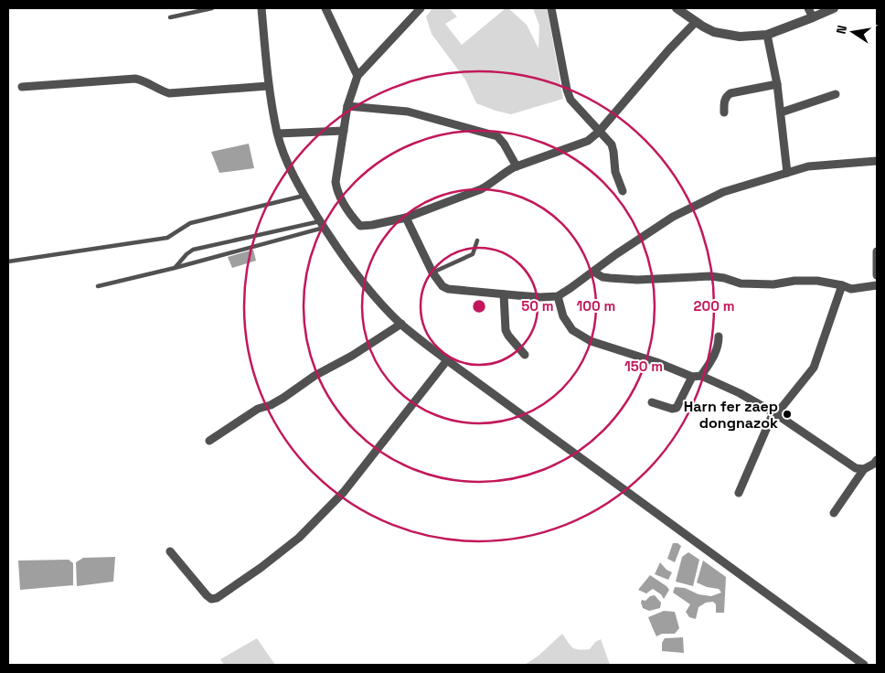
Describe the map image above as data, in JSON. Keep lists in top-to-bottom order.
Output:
{
  "places": ["Harn fer zaep dongnazok"],
  "north": "left",
  "rings": [
    "50 m",
    "100 m",
    "200 m",
    "150 m"
  ]
}
